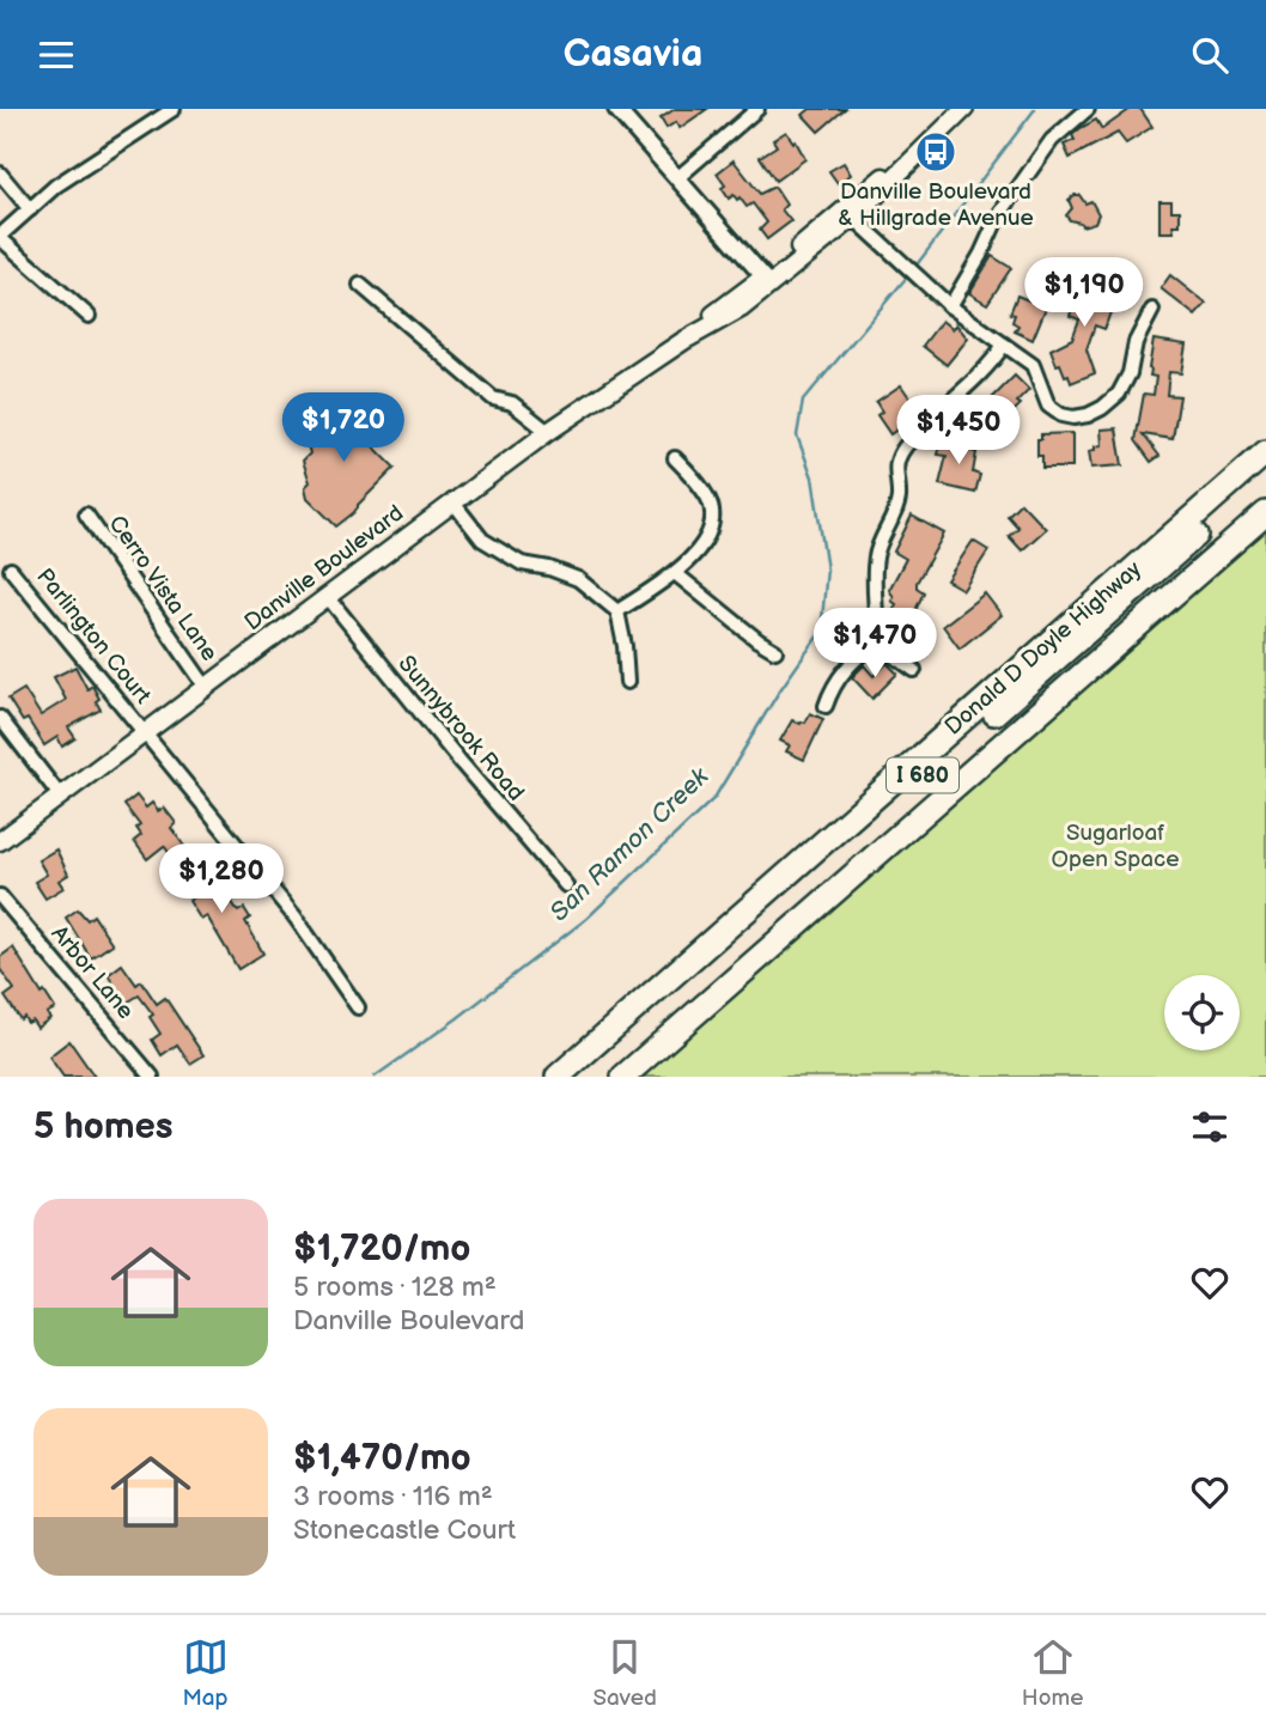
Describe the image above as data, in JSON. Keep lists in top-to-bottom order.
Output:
{
  "streets": {
    "highway": ["Donald D Doyle Highway", "I 680"],
    "main road": ["Danville Boulevard"],
    "street": [
      "Cerro Vista Lane",
      "Parlington Court",
      "Sunnybrook Road",
      "Arbor Lane"
    ]
  },
  "crossings": [
    ["Danville Boulevard", "Cerro Vista Lane"],
    ["Danville Boulevard", "Parlington Court"],
    ["Danville Boulevard", "Sunnybrook Road"]
  ],
  "water": ["San Ramon Creek"],
  "parks": ["Sugarloaf Open Space"],
  "places": {
    "bus stop": ["Danville Boulevard & Hillgrade Avenue"]
  },
  "page": {
    "header": "Casavia",
    "price": [
      "$1,190",
      "$1,720",
      "$1,450",
      "$1,470",
      "$1,280"
    ],
    "heading": "5 homes",
    "list": [
      {
        "name": "$1,720/mo",
        "note": "5 rooms · 128 m² · Danville Boulevard"
      },
      {
        "name": "$1,470/mo",
        "note": "3 rooms · 116 m² · Stonecastle Court"
      }
    ],
    "tabs": ["Map", "Saved", "Home"]
  }
}
